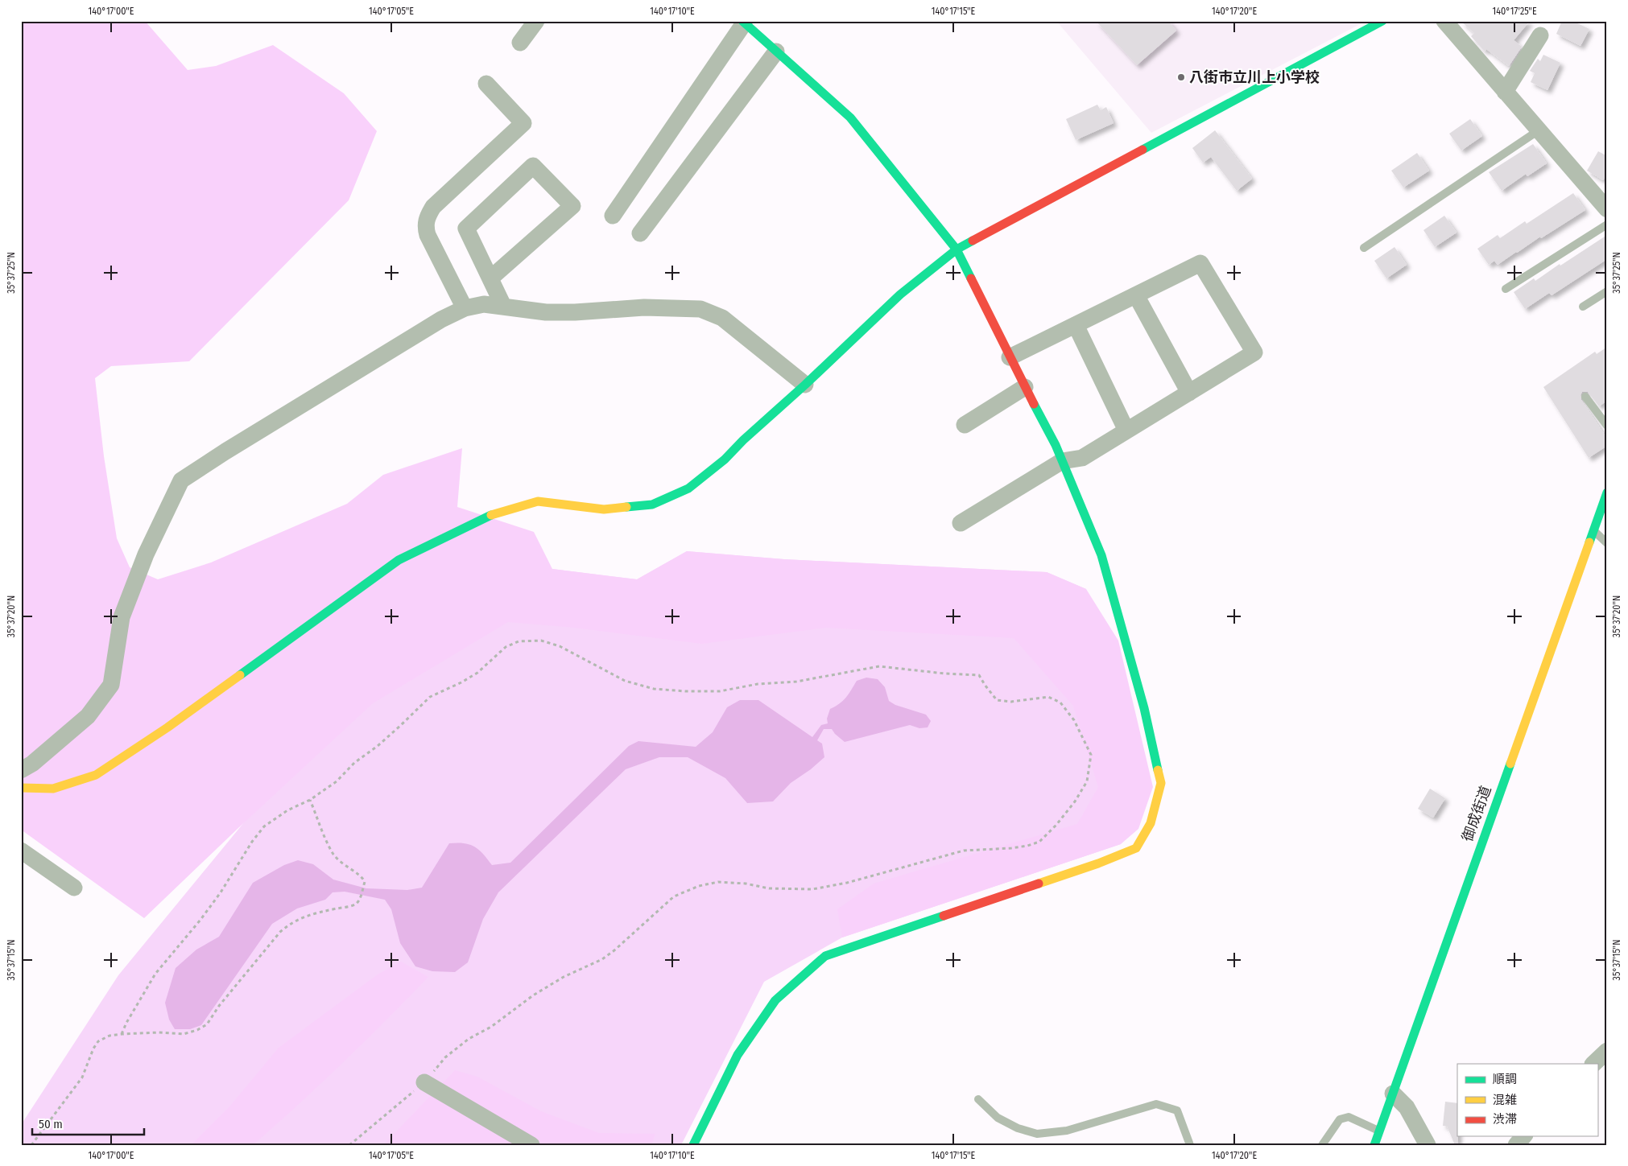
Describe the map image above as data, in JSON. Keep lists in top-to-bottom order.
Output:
{
  "streets": {
    "street": ["御成街道"]
  },
  "places": ["八街市立川上小学校"],
  "legend": ["順調", "混雑", "渋滞"],
  "scale_bar": "50 m",
  "coordinates": [
    "140°17'00\"E",
    "140°17'05\"E",
    "140°17'10\"E",
    "140°17'15\"E",
    "140°17'20\"E",
    "140°17'25\"E",
    "35°37'25\"N",
    "35°37'20\"N",
    "35°37'15\"N"
  ]
}
